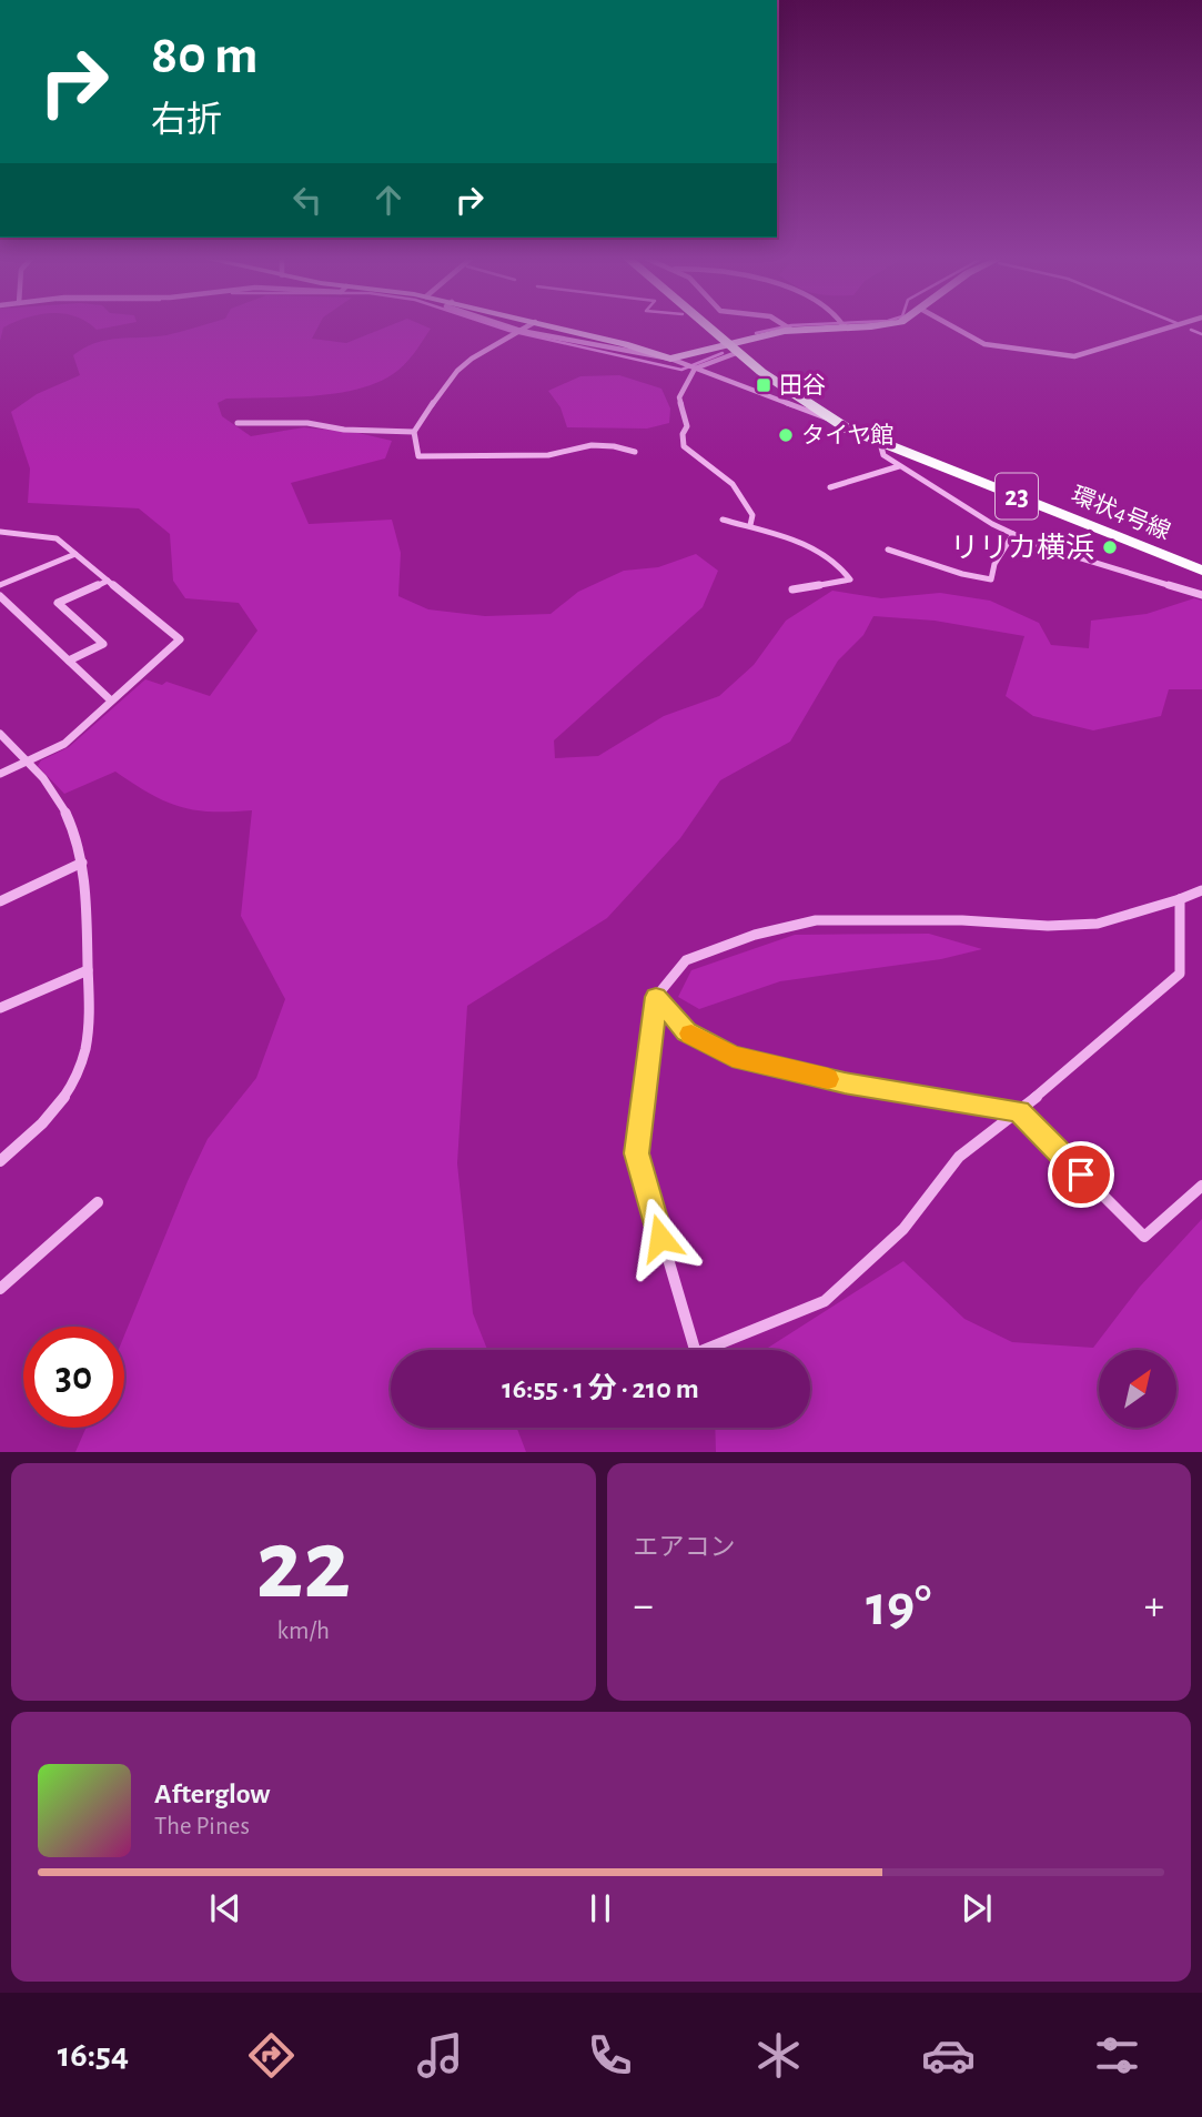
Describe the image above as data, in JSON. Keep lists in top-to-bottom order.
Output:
{
  "streets": {
    "main road": ["23", "環状4号線"]
  },
  "places": {
    "transit": ["田谷"],
    "other": ["タイヤ館", "リリカ横浜"]
  },
  "north": "top right",
  "page": {
    "turn": ["80 m", "右折"],
    "limit": "30",
    "trip": "16:55 · 1 分 · 210 m",
    "tile": [
      ["22", "km/h"],
      "エアコン"
    ],
    "heat": ["−", "19°", "+"],
    "song": ["Afterglow", "The Pines"],
    "tabs": "16:54"
  }
}
